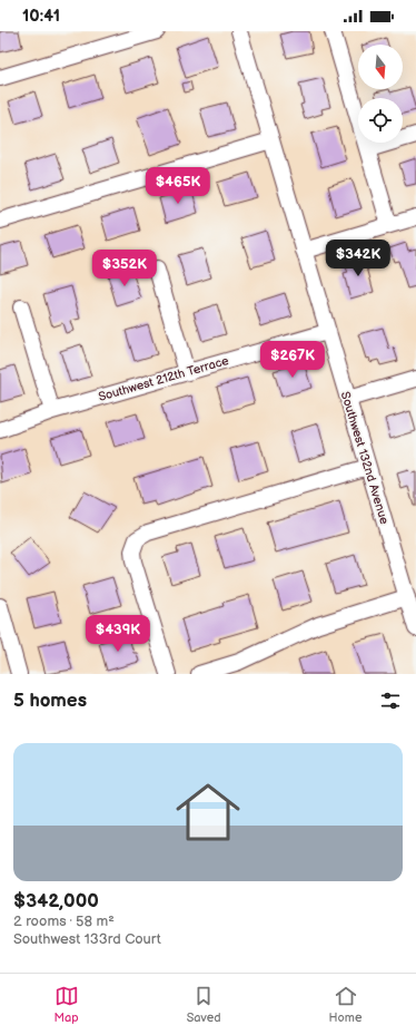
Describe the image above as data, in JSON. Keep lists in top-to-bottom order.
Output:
{
  "streets": {
    "street": ["Southwest 212th Terrace", "Southwest 132nd Avenue"]
  },
  "crossings": [
    ["Southwest 212th Terrace", "Southwest 132nd Avenue"]
  ],
  "north": "bottom",
  "page": {
    "status": "10:41",
    "price": [
      "$465K",
      "$342K",
      "$352K",
      "$267K",
      "$439K"
    ],
    "heading": "5 homes",
    "list": [
      {
        "name": "$342,000",
        "note": "2 rooms · 58 m² · Southwest 133rd Court"
      }
    ],
    "tabs": ["Map", "Saved", "Home"]
  }
}
